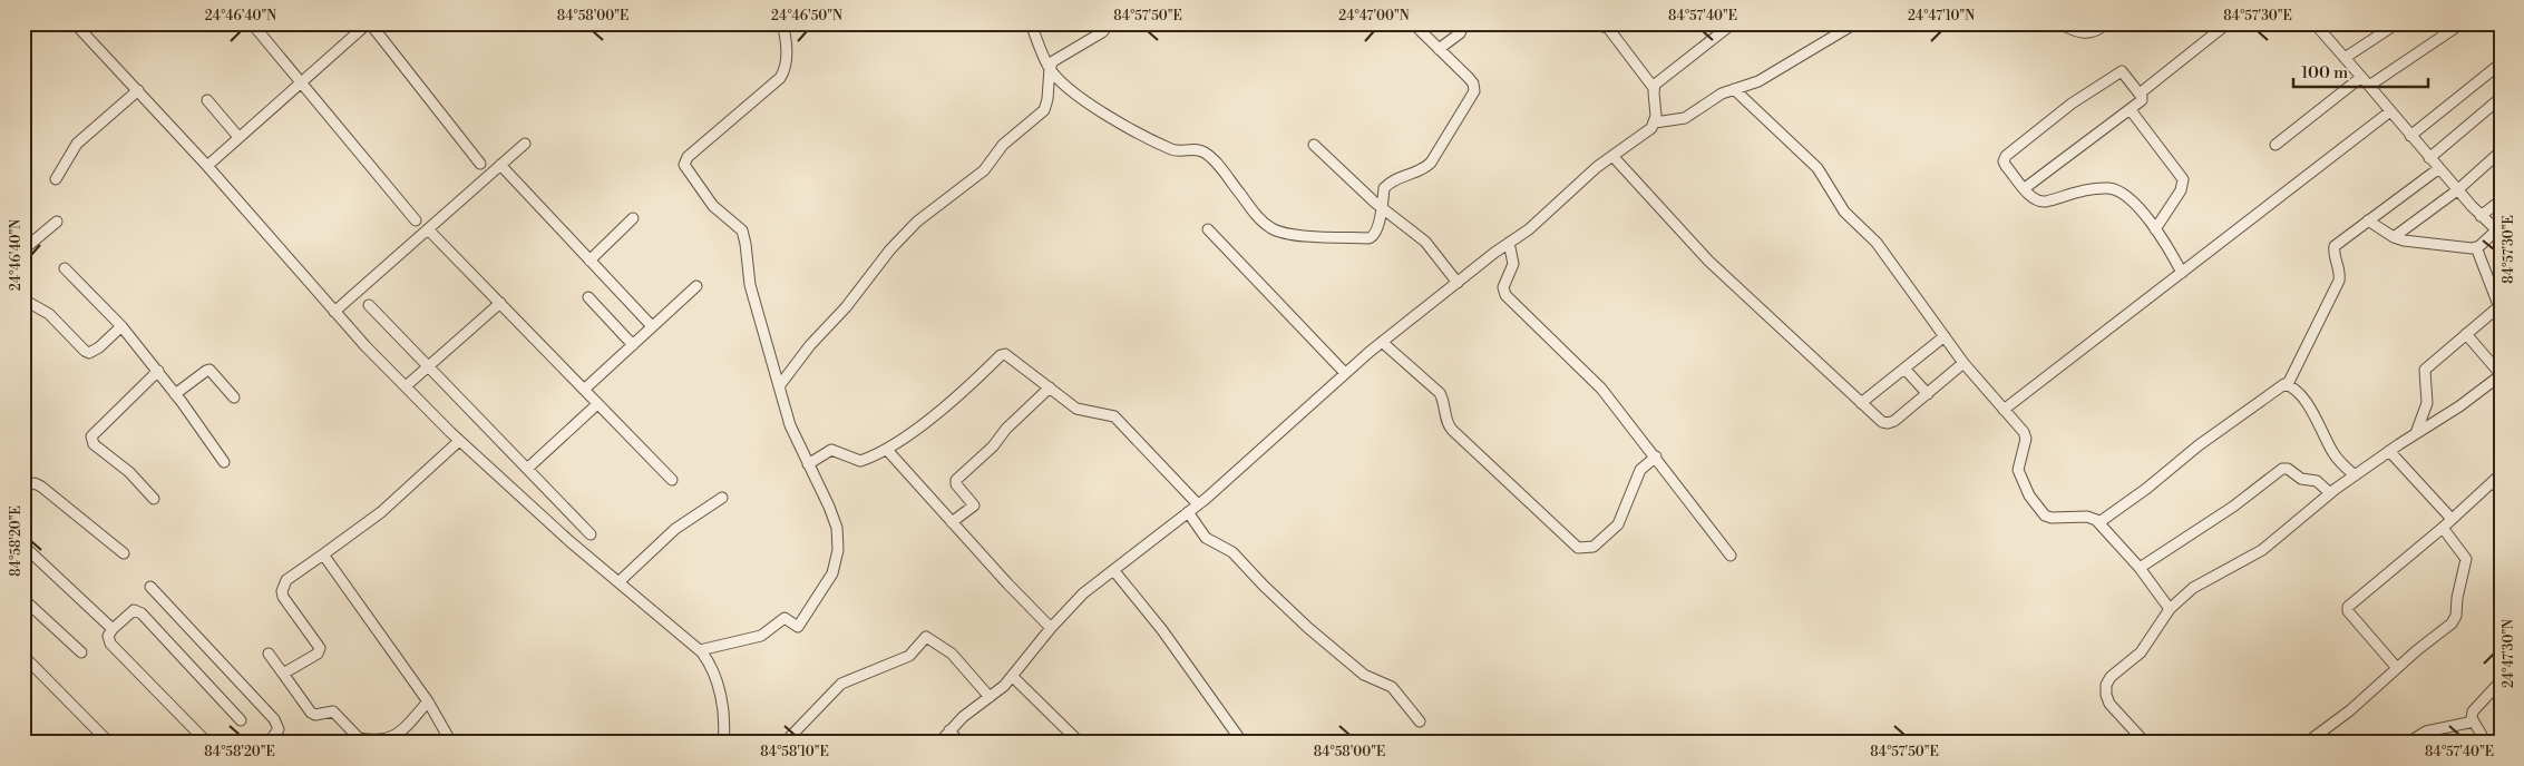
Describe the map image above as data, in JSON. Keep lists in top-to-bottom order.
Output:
{
  "scale_bar": "100 m",
  "coordinates": [
    "24°46'40\"N",
    "84°58'00\"E",
    "24°46'50\"N",
    "84°57'50\"E",
    "24°47'00\"N",
    "84°57'40\"E",
    "24°47'10\"N",
    "84°57'30\"E",
    "84°58'20\"E",
    "24°47'30\"N",
    "84°58'10\"E"
  ]
}
